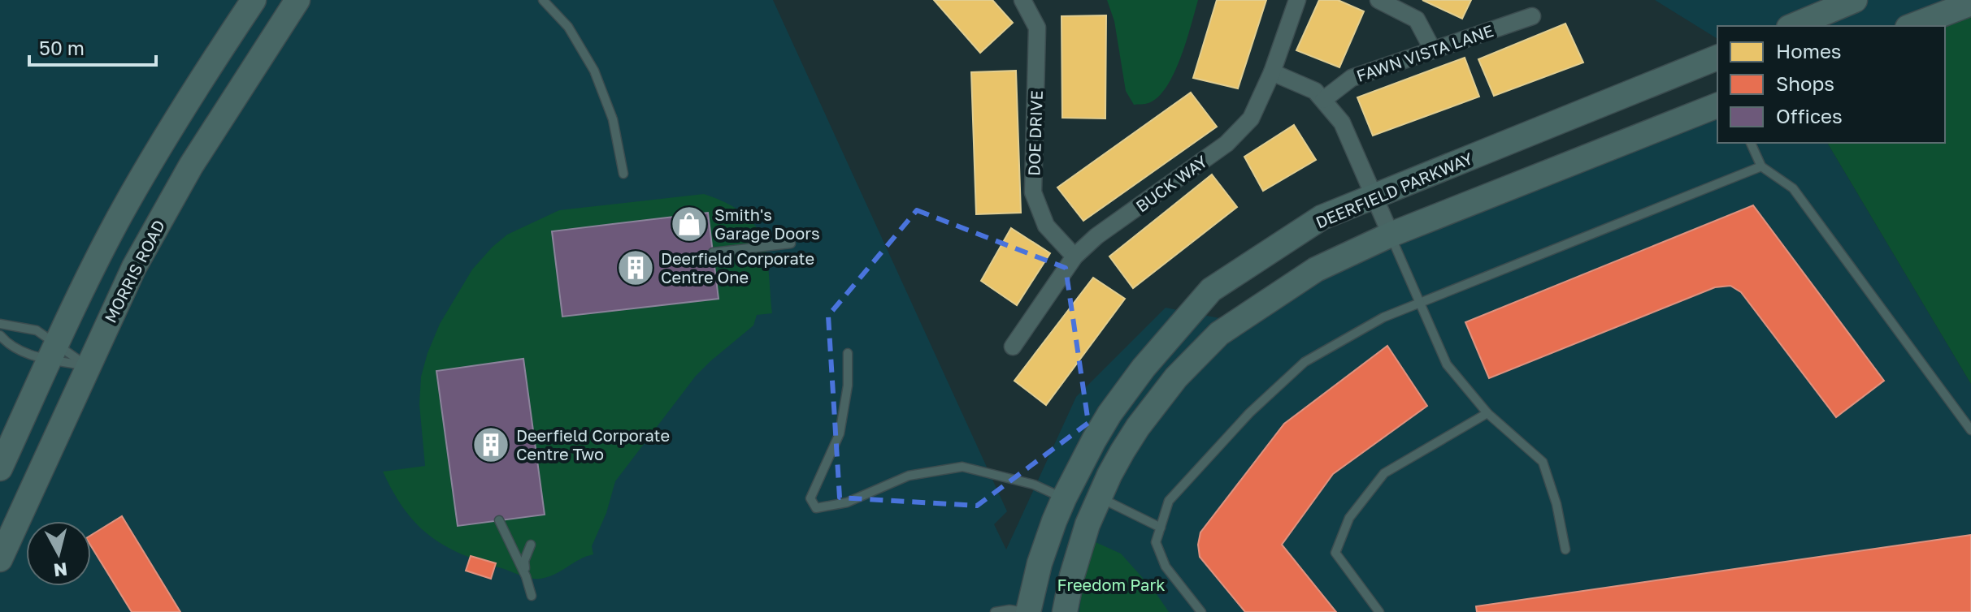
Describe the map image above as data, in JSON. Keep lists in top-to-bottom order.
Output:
{
  "streets": {
    "main road": ["DEERFIELD PARKWAY", "MORRIS ROAD"],
    "street": ["FAWN VISTA LANE", "DOE DRIVE", "BUCK WAY"]
  },
  "crossings": [
    ["DOE DRIVE", "BUCK WAY"]
  ],
  "parks": ["Freedom Park"],
  "places": {
    "shop": ["Smith's Garage Doors"],
    "building": ["Deerfield Corporate Centre One", "Deerfield Corporate Centre Two"]
  },
  "legend": ["Homes", "Shops", "Offices"],
  "scale_bar": "50 m",
  "north": "bottom"
}
